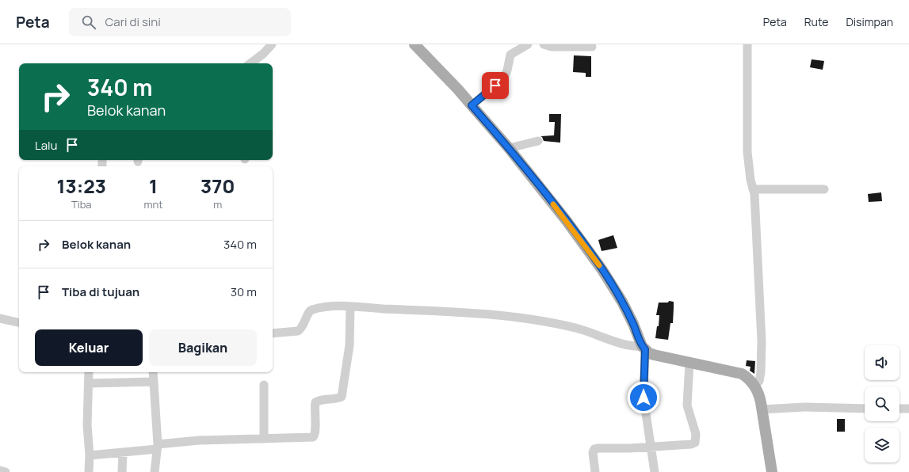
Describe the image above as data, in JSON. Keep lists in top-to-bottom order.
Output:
{
  "page": {
    "header": "Peta",
    "search": "Cari di sini",
    "nav": ["Peta", "Rute", "Disimpan"],
    "turn": ["340 m", "Belok kanan"],
    "then": "Lalu",
    "eta": [
      "13:23",
      "Tiba",
      "1",
      "mnt",
      "370",
      "m"
    ],
    "list": [
      {
        "name": "Belok kanan",
        "value": "340 m"
      },
      {
        "name": "Tiba di tujuan",
        "value": "30 m"
      }
    ],
    "buttons": ["Keluar", "Bagikan"]
  }
}
